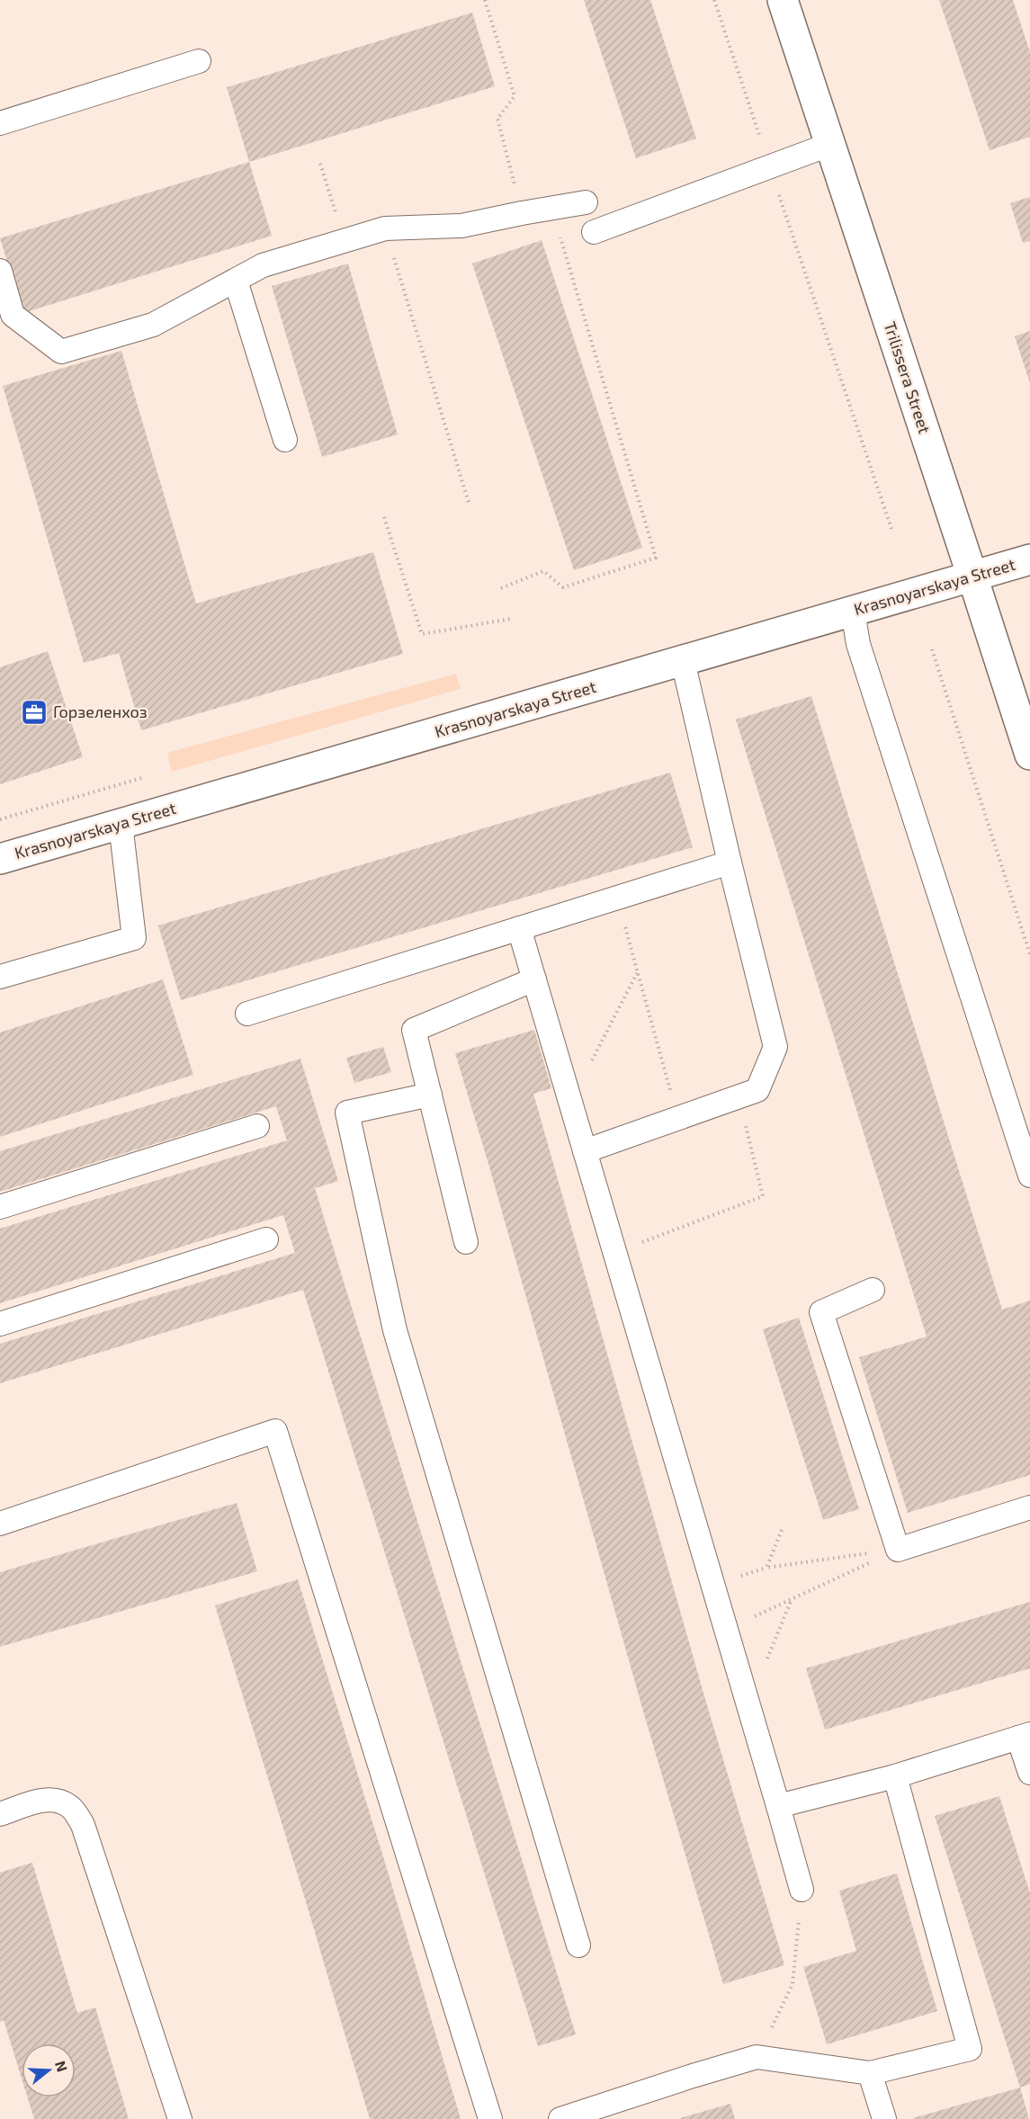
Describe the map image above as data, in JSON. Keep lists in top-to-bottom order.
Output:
{
  "streets": {
    "street": ["Trilissera Street", "Krasnoyarskaya Street"]
  },
  "crossings": [
    ["Trilissera Street", "Krasnoyarskaya Street"]
  ],
  "places": {
    "office": ["Горзеленхоз"]
  },
  "north": "right"
}
